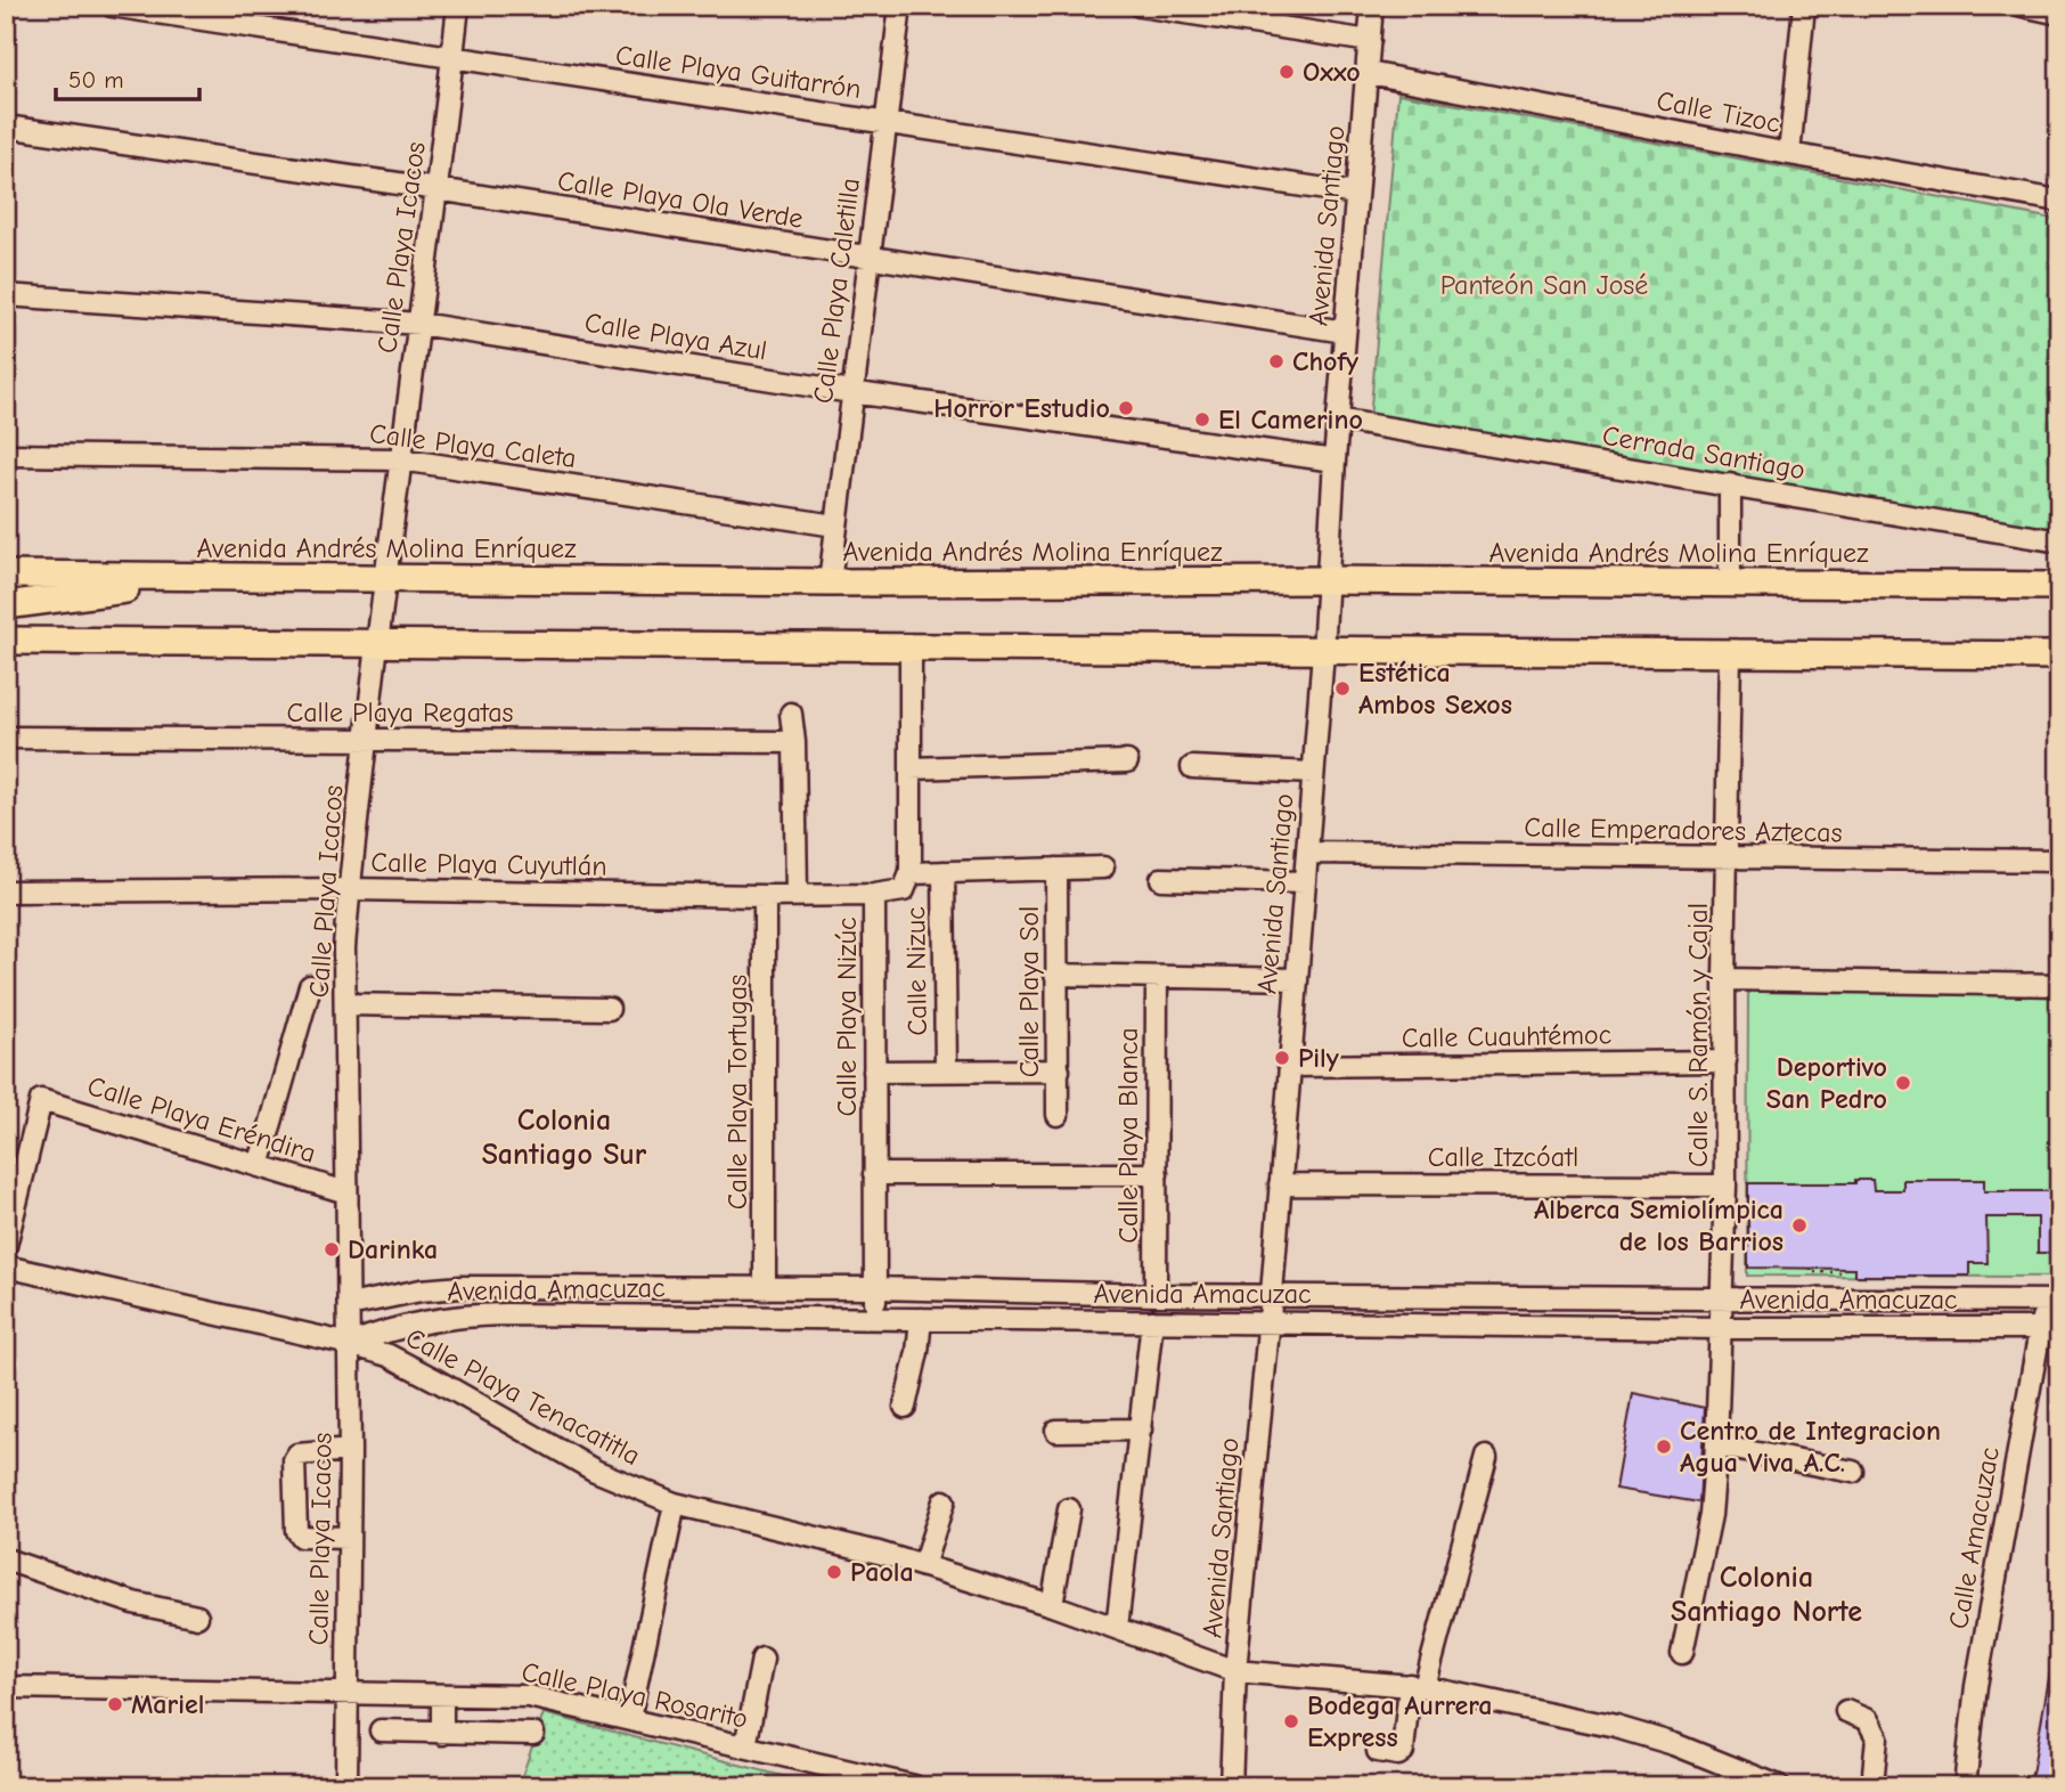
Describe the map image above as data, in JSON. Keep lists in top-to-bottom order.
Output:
{
  "streets": {
    "main road": ["Avenida Andrés Molina Enríquez"],
    "street": [
      "Calle Playa Guitarrón",
      "Calle Tizoc",
      "Calle Playa Ola Verde",
      "Avenida Santiago",
      "Calle Playa Icacos",
      "Calle Playa Caletilla",
      "Calle Playa Azul",
      "Calle Playa Caleta",
      "Cerrada Santiago",
      "Calle Playa Regatas",
      "Calle Emperadores Aztecas",
      "Calle Playa Cuyutlán",
      "Calle Nizuc",
      "Calle Playa Sol",
      "Calle Playa Nizúc",
      "Calle S. Ramón y Cajal",
      "Calle Cuauhtémoc",
      "Calle Playa Tortugas",
      "Calle Playa Eréndira",
      "Calle Playa Blanca",
      "Calle Itzcóatl",
      "Avenida Amacuzac",
      "Calle Playa Tenacatitla",
      "Calle Amacuzac",
      "Calle Playa Rosarito"
    ]
  },
  "crossings": [
    ["Calle Playa Guitarrón", "Avenida Santiago"],
    ["Calle Playa Guitarrón", "Calle Playa Icacos"],
    ["Calle Playa Guitarrón", "Calle Playa Caletilla"],
    ["Calle Tizoc", "Avenida Santiago"],
    ["Calle Playa Ola Verde", "Avenida Santiago"],
    ["Calle Playa Ola Verde", "Calle Playa Icacos"],
    ["Calle Playa Ola Verde", "Calle Playa Caletilla"],
    ["Avenida Santiago", "Calle Playa Azul"],
    ["Avenida Santiago", "Cerrada Santiago"],
    ["Avenida Santiago", "Avenida Andrés Molina Enríquez"],
    ["Avenida Santiago", "Calle Emperadores Aztecas"],
    ["Avenida Santiago", "Calle Cuauhtémoc"],
    ["Avenida Santiago", "Calle Itzcóatl"],
    ["Avenida Santiago", "Avenida Amacuzac"],
    ["Avenida Santiago", "Calle Playa Tenacatitla"],
    ["Calle Playa Icacos", "Calle Playa Azul"],
    ["Calle Playa Icacos", "Calle Playa Caleta"],
    ["Calle Playa Icacos", "Avenida Andrés Molina Enríquez"],
    ["Calle Playa Icacos", "Calle Playa Regatas"],
    ["Calle Playa Icacos", "Calle Playa Cuyutlán"],
    ["Calle Playa Icacos", "Calle Playa Eréndira"],
    ["Calle Playa Icacos", "Avenida Amacuzac"],
    ["Calle Playa Icacos", "Calle Playa Tenacatitla"],
    ["Calle Playa Icacos", "Calle Playa Rosarito"],
    ["Calle Playa Caletilla", "Calle Playa Azul"],
    ["Calle Playa Caletilla", "Calle Playa Caleta"],
    ["Calle Playa Caletilla", "Avenida Andrés Molina Enríquez"],
    ["Calle Emperadores Aztecas", "Calle S. Ramón y Cajal"],
    ["Calle Playa Cuyutlán", "Calle Playa Nizúc"],
    ["Calle Playa Cuyutlán", "Calle Playa Tortugas"],
    ["Calle Playa Nizúc", "Avenida Amacuzac"],
    ["Calle S. Ramón y Cajal", "Calle Cuauhtémoc"],
    ["Calle S. Ramón y Cajal", "Calle Itzcóatl"],
    ["Calle S. Ramón y Cajal", "Avenida Amacuzac"],
    ["Calle Playa Tortugas", "Avenida Amacuzac"],
    ["Calle Playa Blanca", "Avenida Amacuzac"],
    ["Avenida Amacuzac", "Calle Playa Tenacatitla"],
    ["Avenida Amacuzac", "Calle Amacuzac"]
  ],
  "districts": ["Colonia Santiago Sur", "Colonia Santiago Norte"],
  "parks": ["Panteón San José"],
  "places": [
    "Oxxo",
    "Chofy",
    "Horror Estudio",
    "El Camerino",
    "Estética Ambos Sexos",
    "Pily",
    "Deportivo San Pedro",
    "Alberca Semiolímpica de los Barrios",
    "Darinka",
    "Centro de Integracion Agua Viva A.C.",
    "Paola",
    "Mariel",
    "Bodega Aurrera Express"
  ],
  "scale_bar": "50 m"
}
